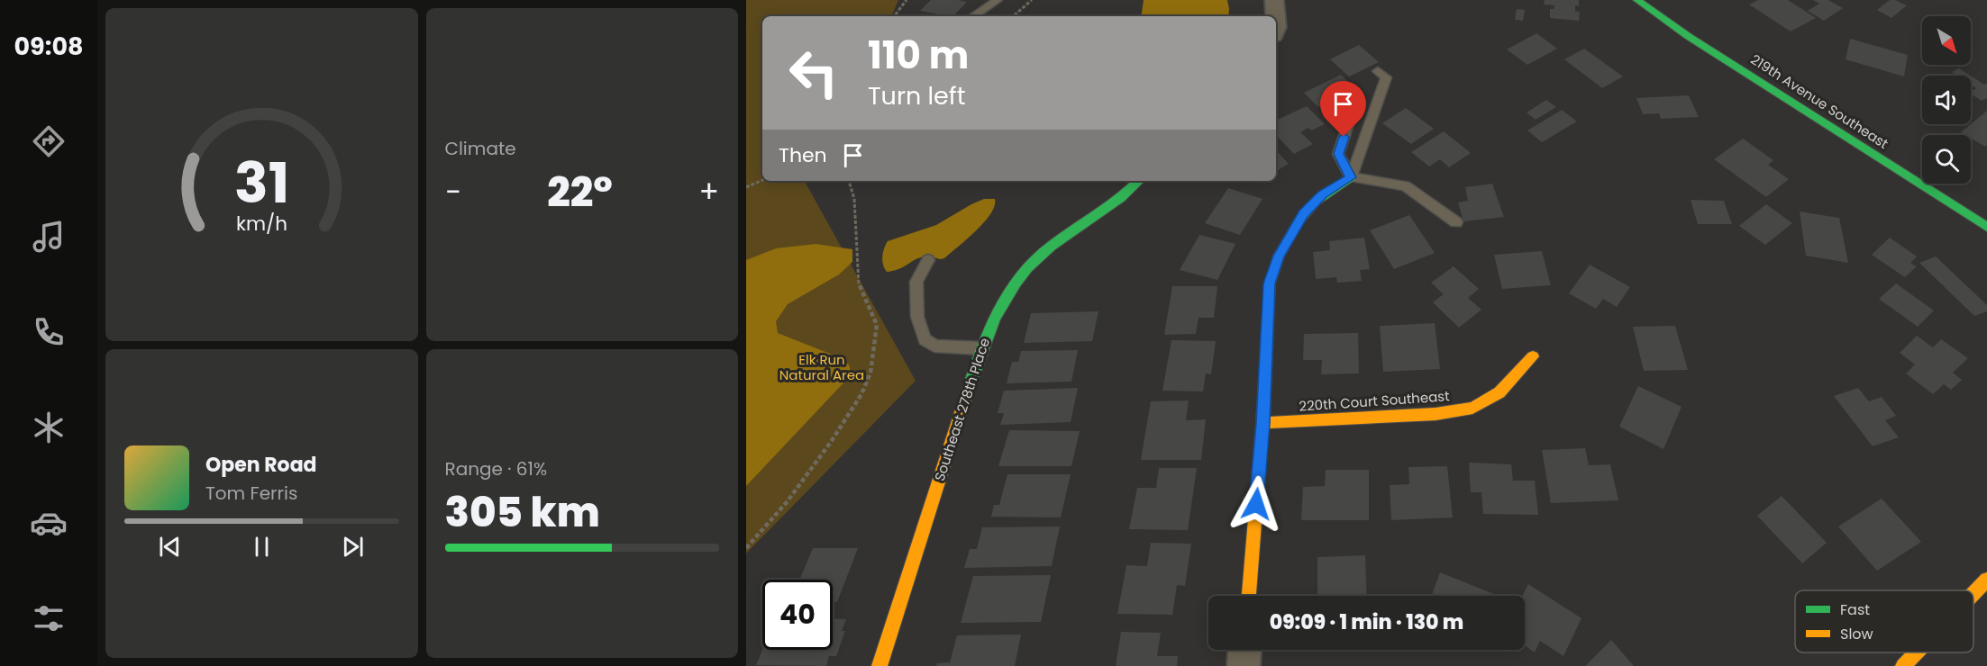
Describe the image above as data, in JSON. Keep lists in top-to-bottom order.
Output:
{
  "streets": {
    "street": ["219th Avenue Southeast", "220th Court Southeast", "Southeast 278th Place"]
  },
  "parks": ["Elk Run Natural Area"],
  "legend": ["Fast", "Slow"],
  "north": "bottom right",
  "page": {
    "tabs": "09:08",
    "tile": [
      "Climate",
      ["Range · 61%", "305 km"]
    ],
    "turn": ["110 m", "Turn left"],
    "then": "Then",
    "heat": ["−", "22°", "+"],
    "song": ["Open Road", "Tom Ferris"],
    "limit": "40",
    "trip": "09:09 · 1 min · 130 m",
    "gauge": ["31", "km/h"]
  }
}
